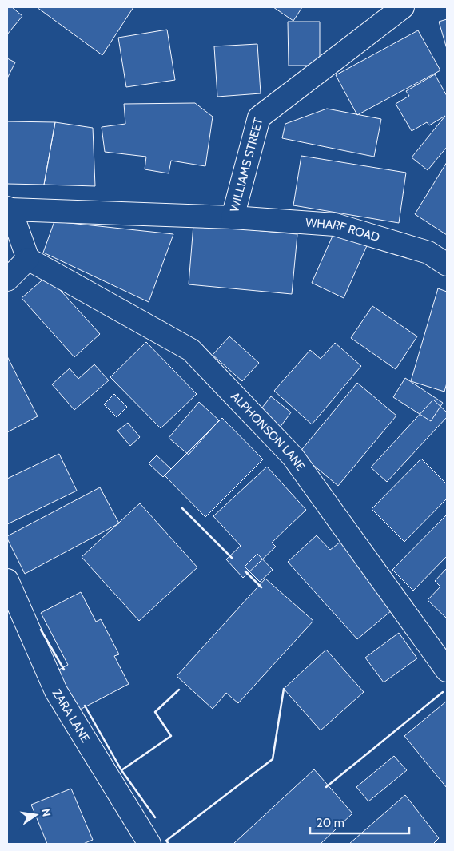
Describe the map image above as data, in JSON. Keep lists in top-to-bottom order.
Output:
{
  "streets": {
    "street": [
      "WILLIAMS STREET",
      "WHARF ROAD",
      "ALPHONSON LANE",
      "ZARA LANE"
    ]
  },
  "crossings": [
    ["WILLIAMS STREET", "WHARF ROAD"]
  ],
  "scale_bar": "20 m",
  "north": "right"
}
